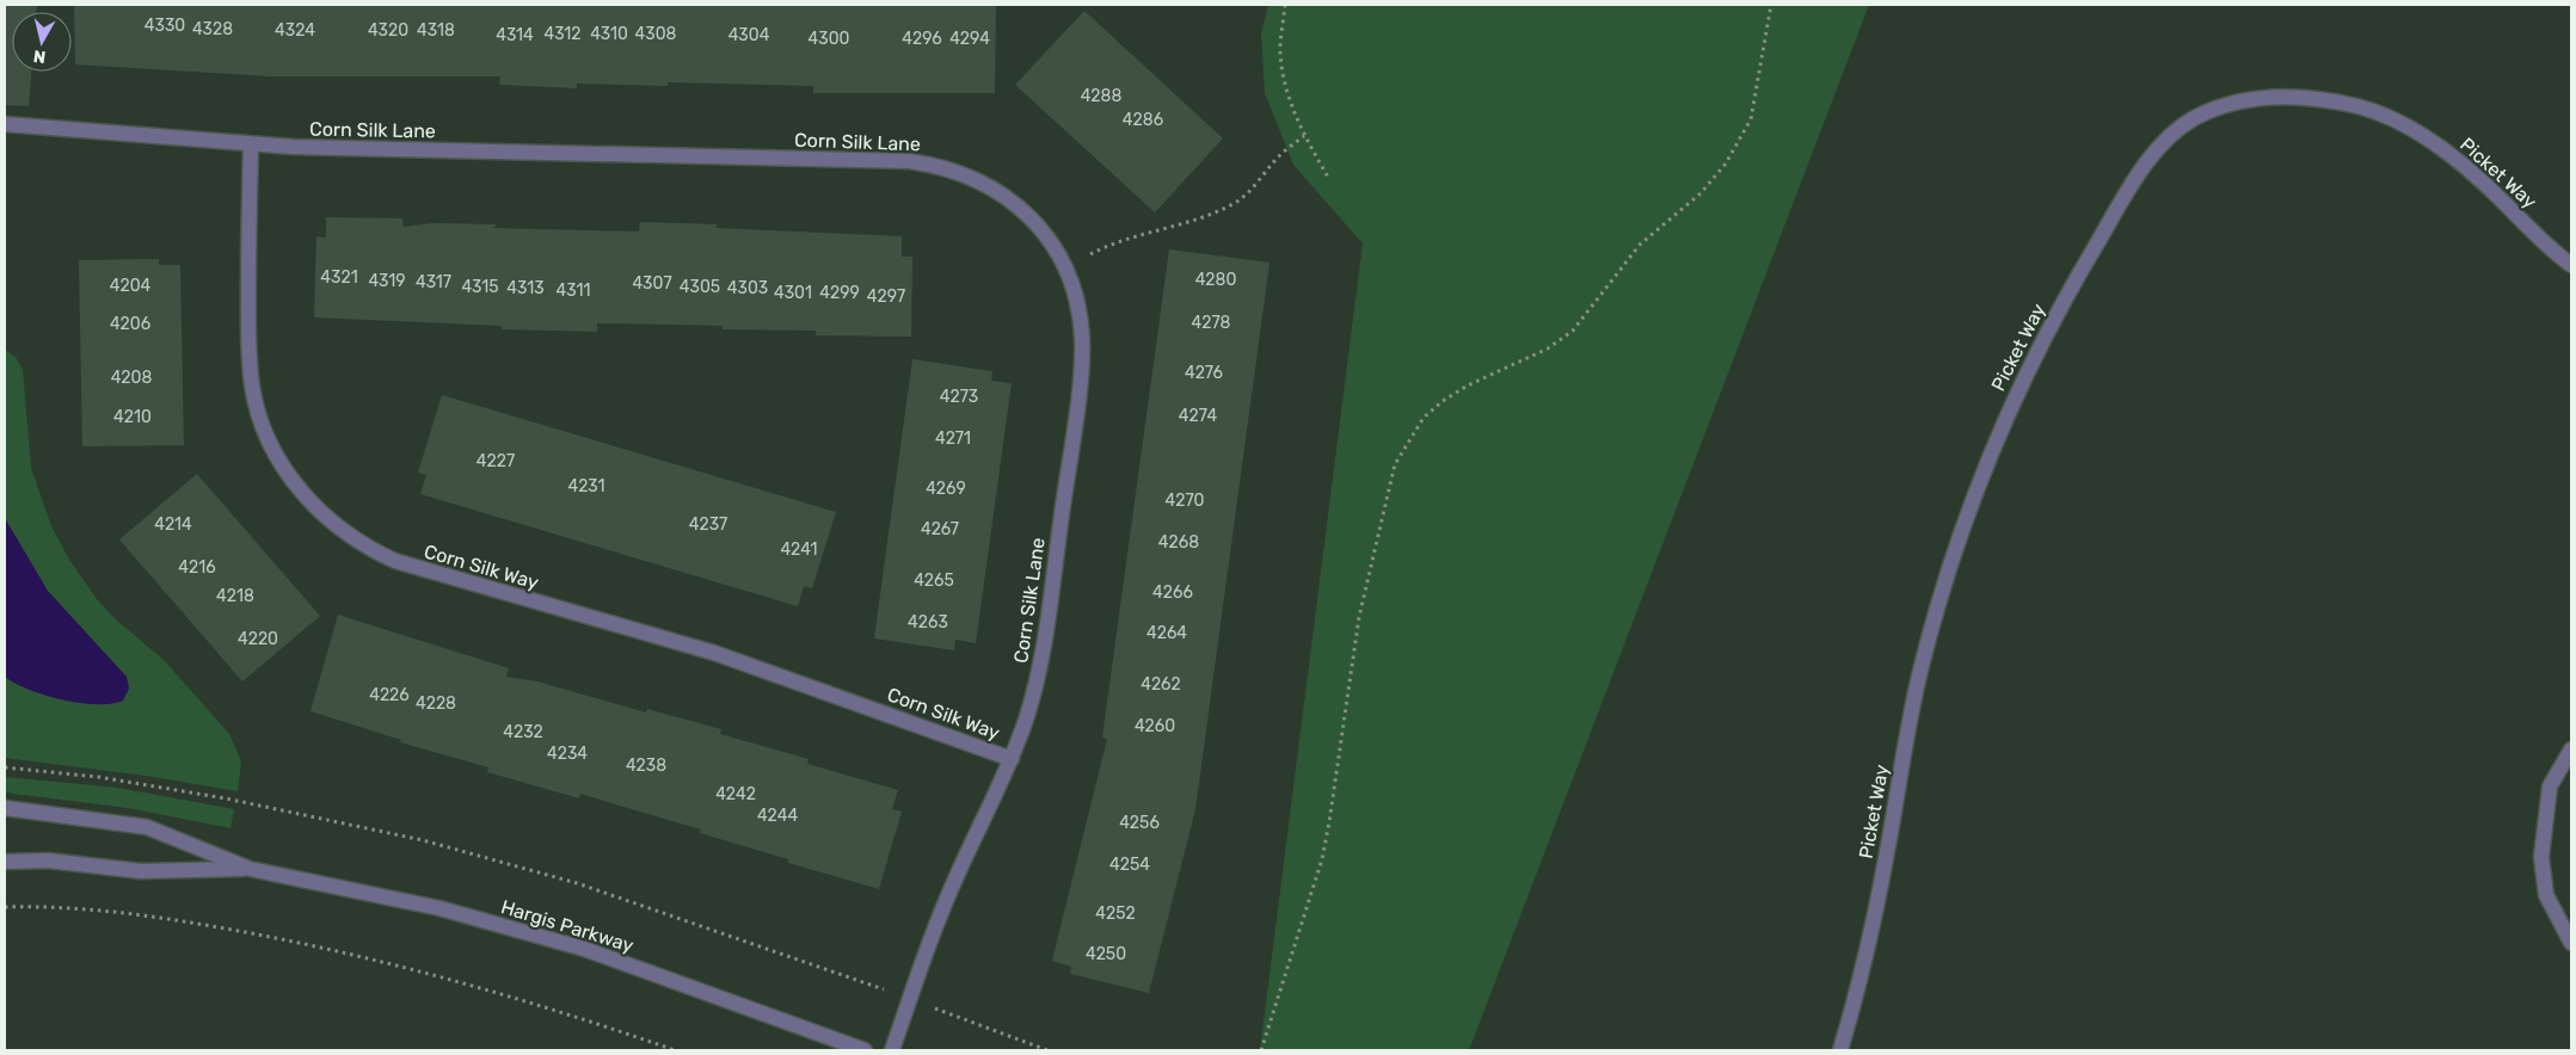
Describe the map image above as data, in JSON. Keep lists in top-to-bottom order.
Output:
{
  "streets": {
    "street": [
      "Corn Silk Lane",
      "Picket Way",
      "Corn Silk Way",
      "Hargis Parkway"
    ]
  },
  "crossings": [
    ["Corn Silk Lane", "Corn Silk Way"]
  ],
  "house_numbers": [
    "4330",
    "4328",
    "4324",
    "4320",
    "4318",
    "4312",
    "4310",
    "4308",
    "4314",
    "4304",
    "4300",
    "4296",
    "4294",
    "4288",
    "4286",
    "4321",
    "4280",
    "4319",
    "4317",
    "4307",
    "4204",
    "4315",
    "4305",
    "4313",
    "4303",
    "4311",
    "4301",
    "4299",
    "4297",
    "4278",
    "4206",
    "4276",
    "4208",
    "4273",
    "4274",
    "4210",
    "4271",
    "4227",
    "4231",
    "4269",
    "4270",
    "4214",
    "4237",
    "4267",
    "4268",
    "4241",
    "4216",
    "4265",
    "4266",
    "4218",
    "4263",
    "4264",
    "4220",
    "4262",
    "4226",
    "4228",
    "4260",
    "4232",
    "4234",
    "4238",
    "4242",
    "4244",
    "4256",
    "4254",
    "4252",
    "4250"
  ],
  "north": "bottom"
}
